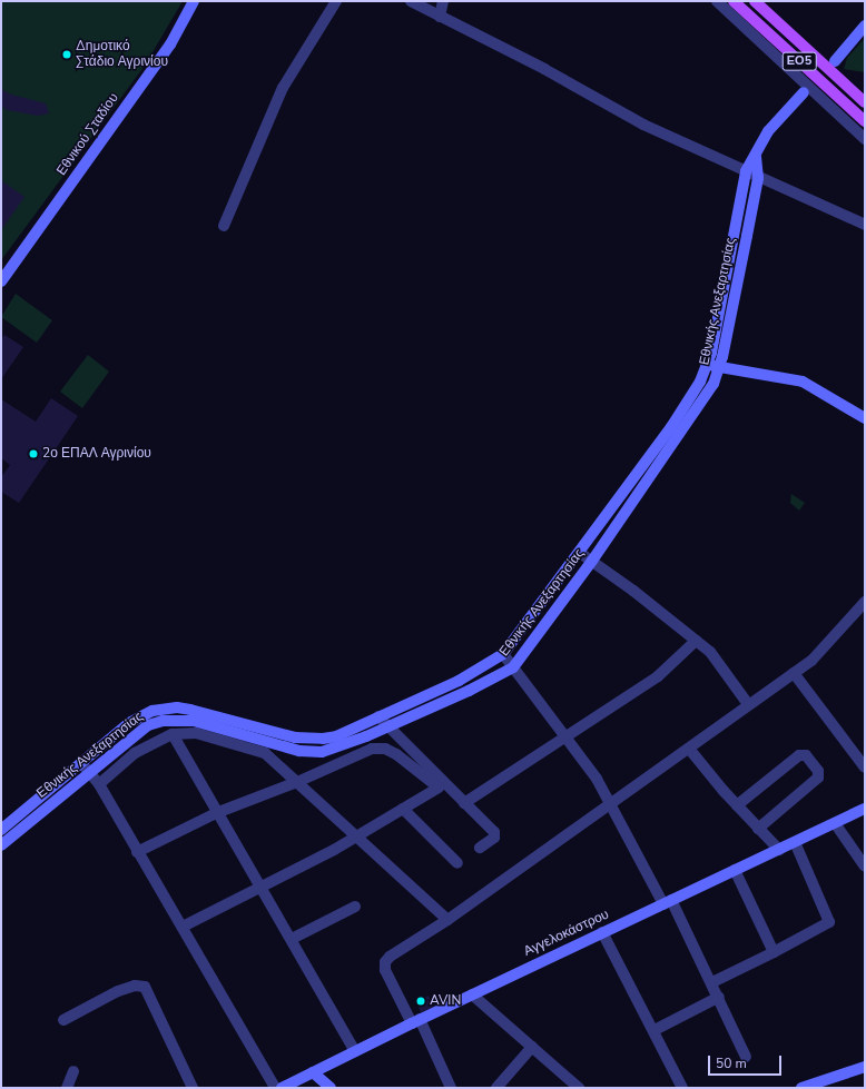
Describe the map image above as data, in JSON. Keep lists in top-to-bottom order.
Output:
{
  "streets": {
    "main road": ["ΕΟ5"],
    "street": ["Εθνικού Σταδίου", "Εθνικής Ανεξαρτησίας", "Αγγελοκάστρου"]
  },
  "places": ["Δημοτικό Στάδιο Αγρινίου", "2ο ΕΠΑΛ Αγρινίου", "AVIN"],
  "scale_bar": "50 m"
}
